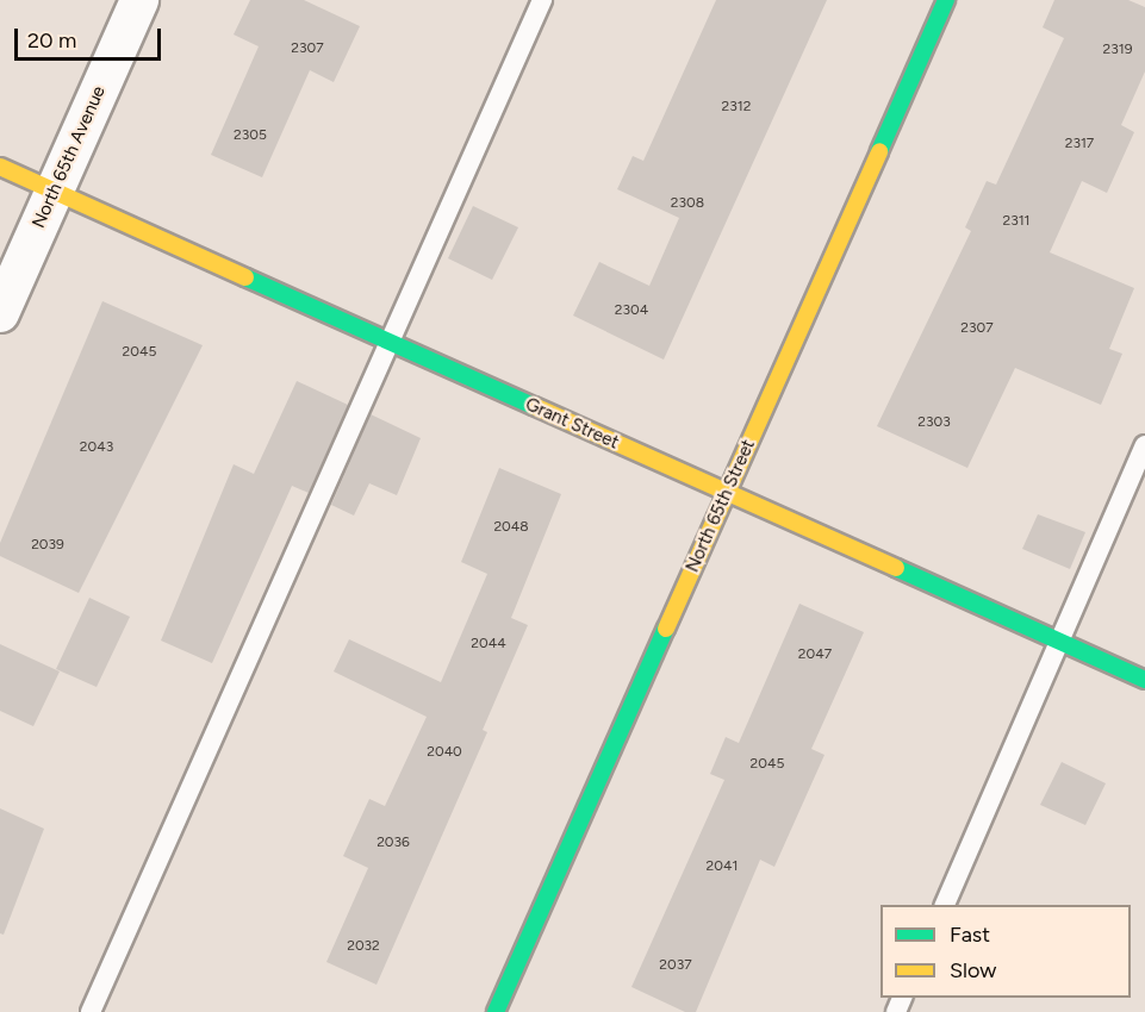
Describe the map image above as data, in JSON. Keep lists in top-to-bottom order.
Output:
{
  "streets": {
    "street": ["North 65th Avenue", "Grant Street", "North 65th Street"]
  },
  "crossings": [
    ["North 65th Avenue", "Grant Street"],
    ["Grant Street", "North 65th Street"]
  ],
  "house_numbers": [
    "2307",
    "2319",
    "2312",
    "2305",
    "2317",
    "2308",
    "2311",
    "2304",
    "2307",
    "2045",
    "2303",
    "2043",
    "2048",
    "2039",
    "2044",
    "2047",
    "2040",
    "2045",
    "2036",
    "2041",
    "2032",
    "2037"
  ],
  "legend": ["Fast", "Slow"],
  "scale_bar": "20 m"
}
